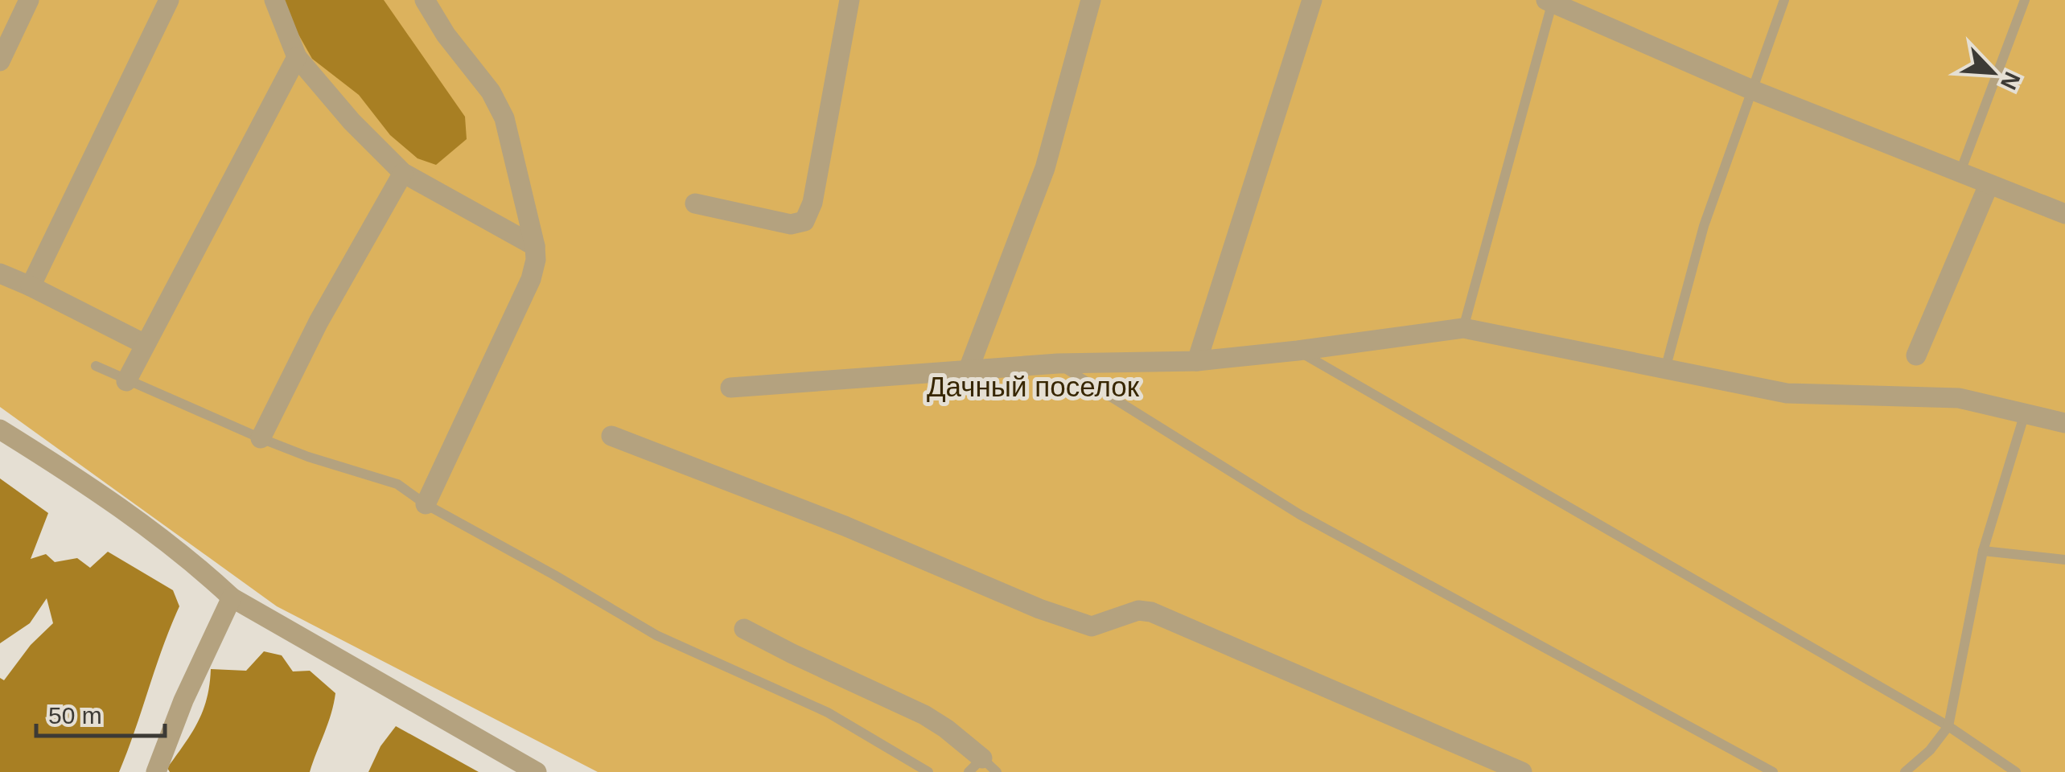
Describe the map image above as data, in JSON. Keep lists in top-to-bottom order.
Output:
{
  "parks": ["Дачный поселок"],
  "scale_bar": "50 m",
  "north": "bottom right"
}
